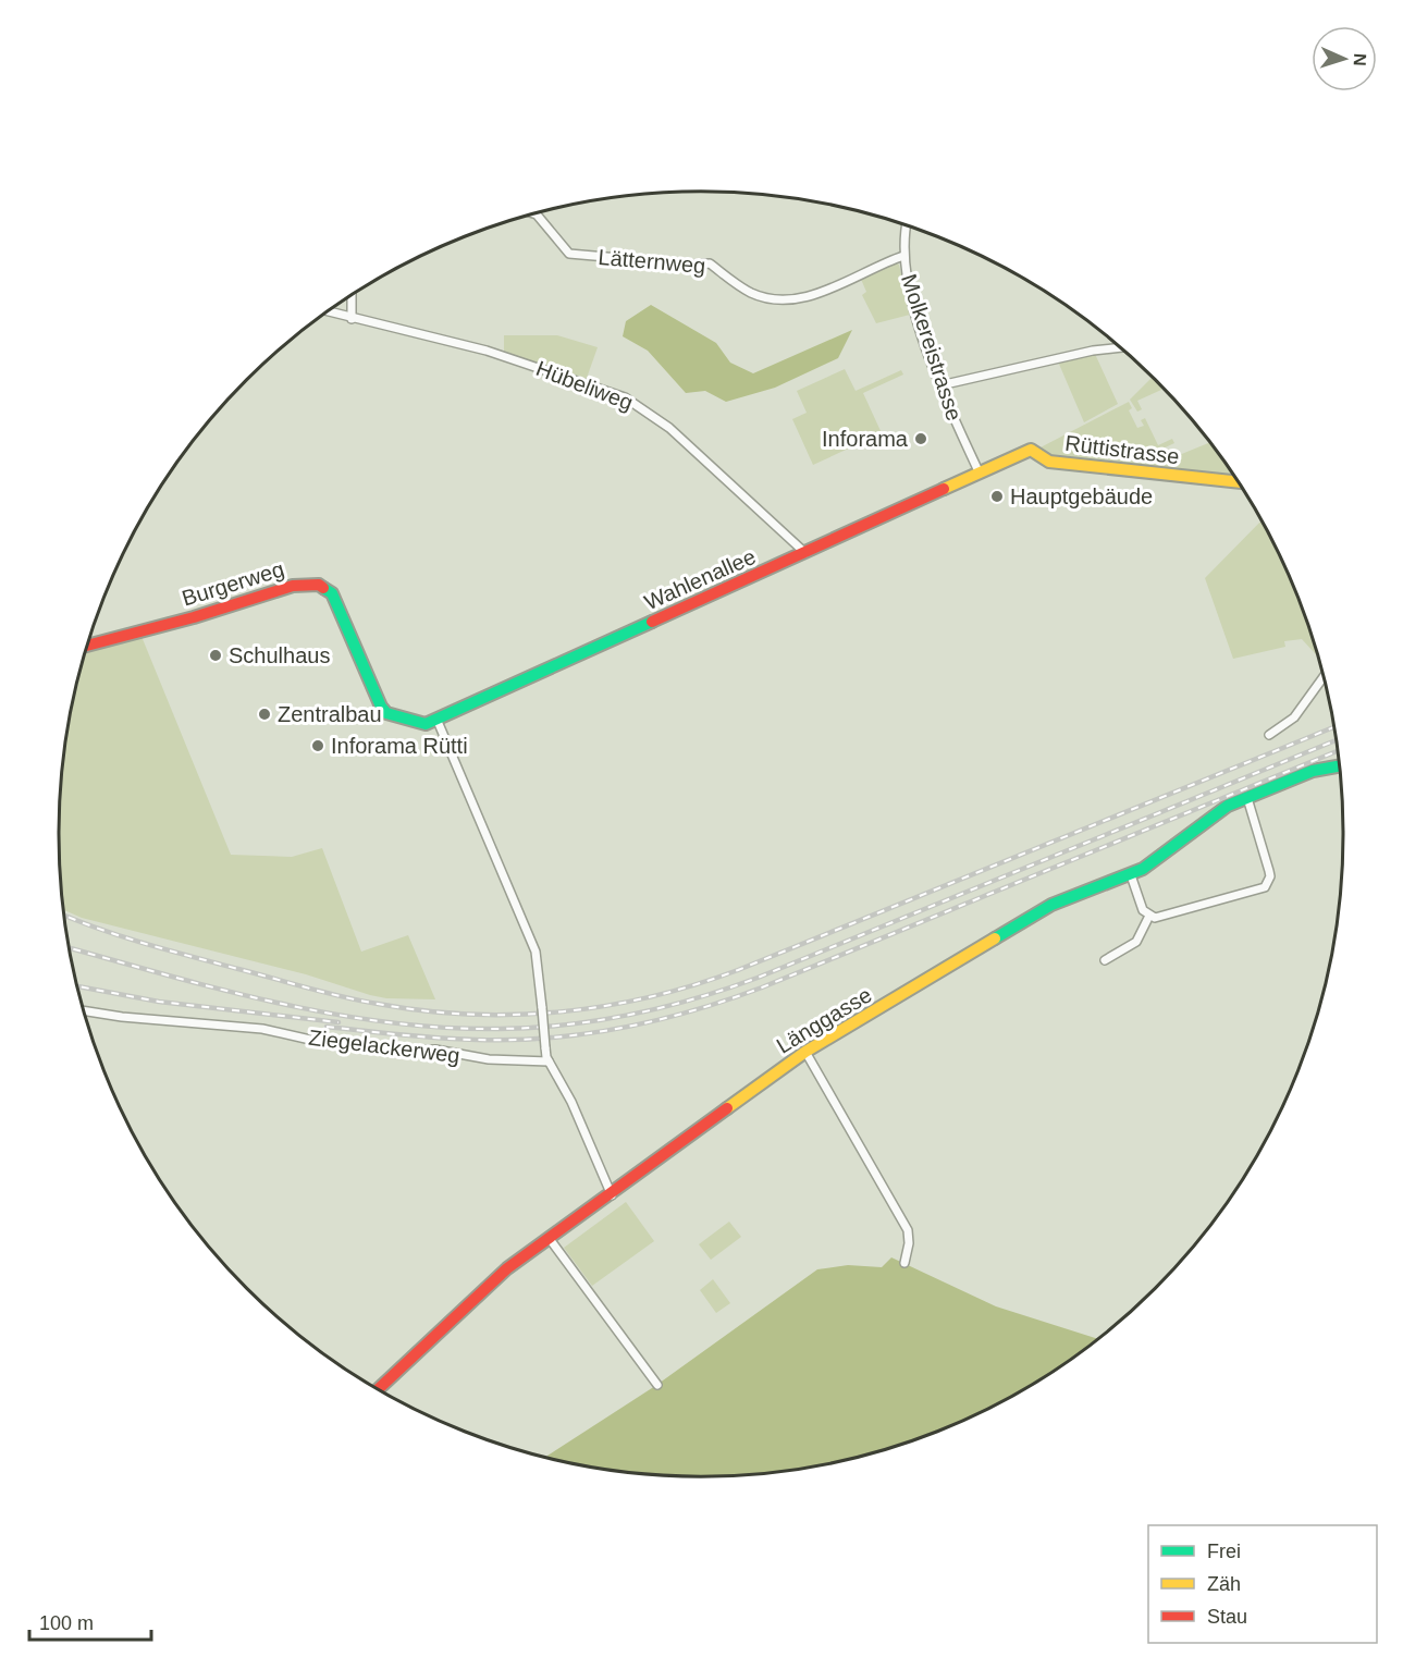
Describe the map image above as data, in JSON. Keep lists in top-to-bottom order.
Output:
{
  "streets": {
    "street": [
      "Lätternweg",
      "Molkereistrasse",
      "Hübeliweg",
      "Rüttistrasse",
      "Wahlenallee",
      "Burgerweg",
      "Länggasse",
      "Ziegelackerweg"
    ]
  },
  "crossings": [
    ["Lätternweg", "Molkereistrasse"],
    ["Molkereistrasse", "Wahlenallee"],
    ["Hübeliweg", "Wahlenallee"],
    ["Rüttistrasse", "Wahlenallee"],
    ["Wahlenallee", "Burgerweg"]
  ],
  "places": [
    "Inforama",
    "Hauptgebäude",
    "Schulhaus",
    "Zentralbau",
    "Inforama Rütti"
  ],
  "legend": ["Frei", "Zäh", "Stau"],
  "scale_bar": "100 m",
  "north": "right"
}
